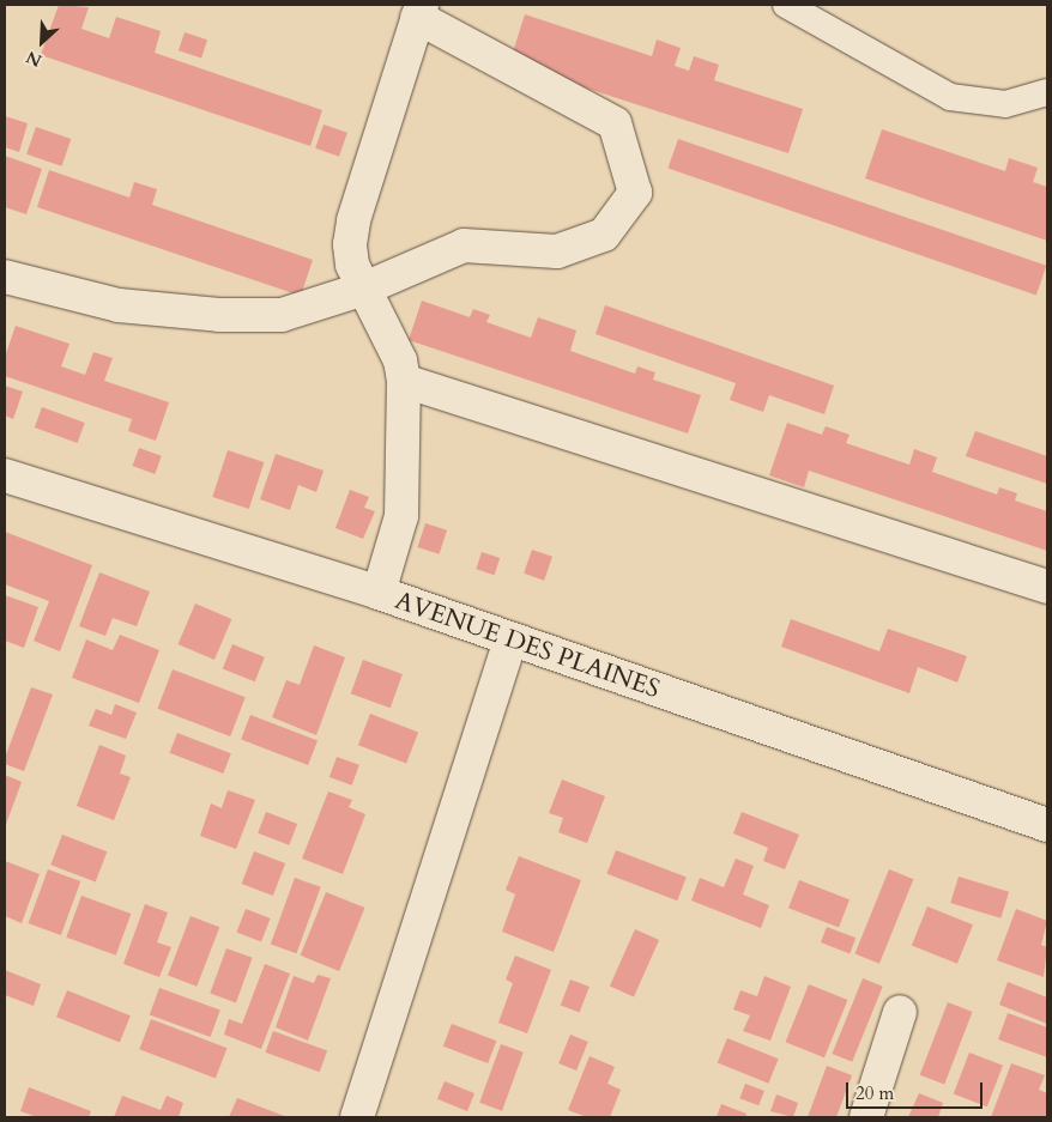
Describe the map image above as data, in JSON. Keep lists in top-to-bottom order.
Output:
{
  "streets": {
    "street": ["AVENUE DES PLAINES"]
  },
  "scale_bar": "20 m",
  "north": "bottom left"
}
